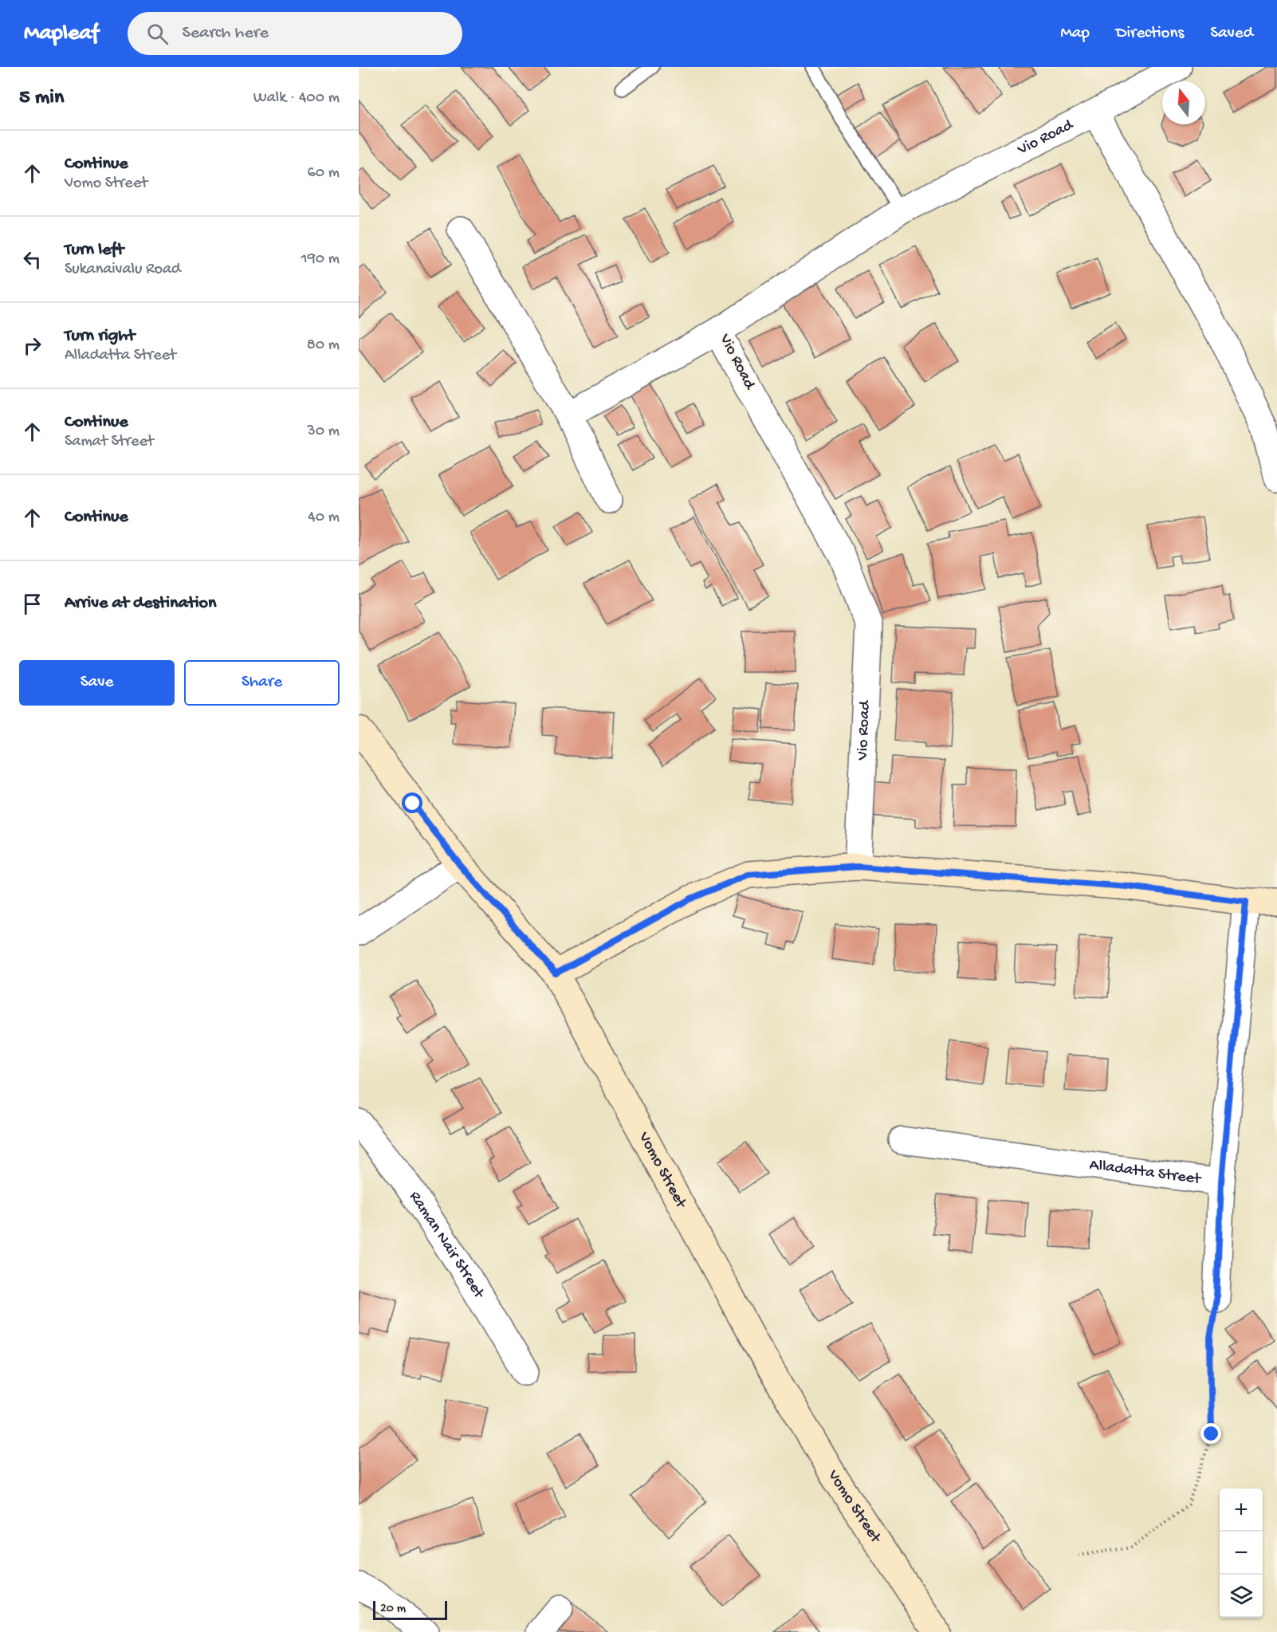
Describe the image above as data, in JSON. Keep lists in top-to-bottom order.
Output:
{
  "streets": {
    "main road": ["Vomo Street"],
    "street": ["Vio Road", "Alladatta Street", "Raman Nair Street"]
  },
  "scale_bar": "20 m",
  "north": "top",
  "page": {
    "header": "Mapleaf",
    "search": "Search here",
    "nav": ["Map", "Directions", "Saved"],
    "heading": ["5 min", "Walk · 400 m"],
    "list": [
      ["Continue", "Vomo Street", "60 m"],
      ["Turn left", "Sukanaivalu Road", "190 m"],
      ["Turn right", "Alladatta Street", "80 m"],
      ["Continue", "Samat Street", "30 m"],
      ["Continue", "40 m"],
      "Arrive at destination"
    ],
    "buttons": ["Save", "Share"],
    "map_buttons": ["+", "−"],
    "scale": "20 m"
  }
}
